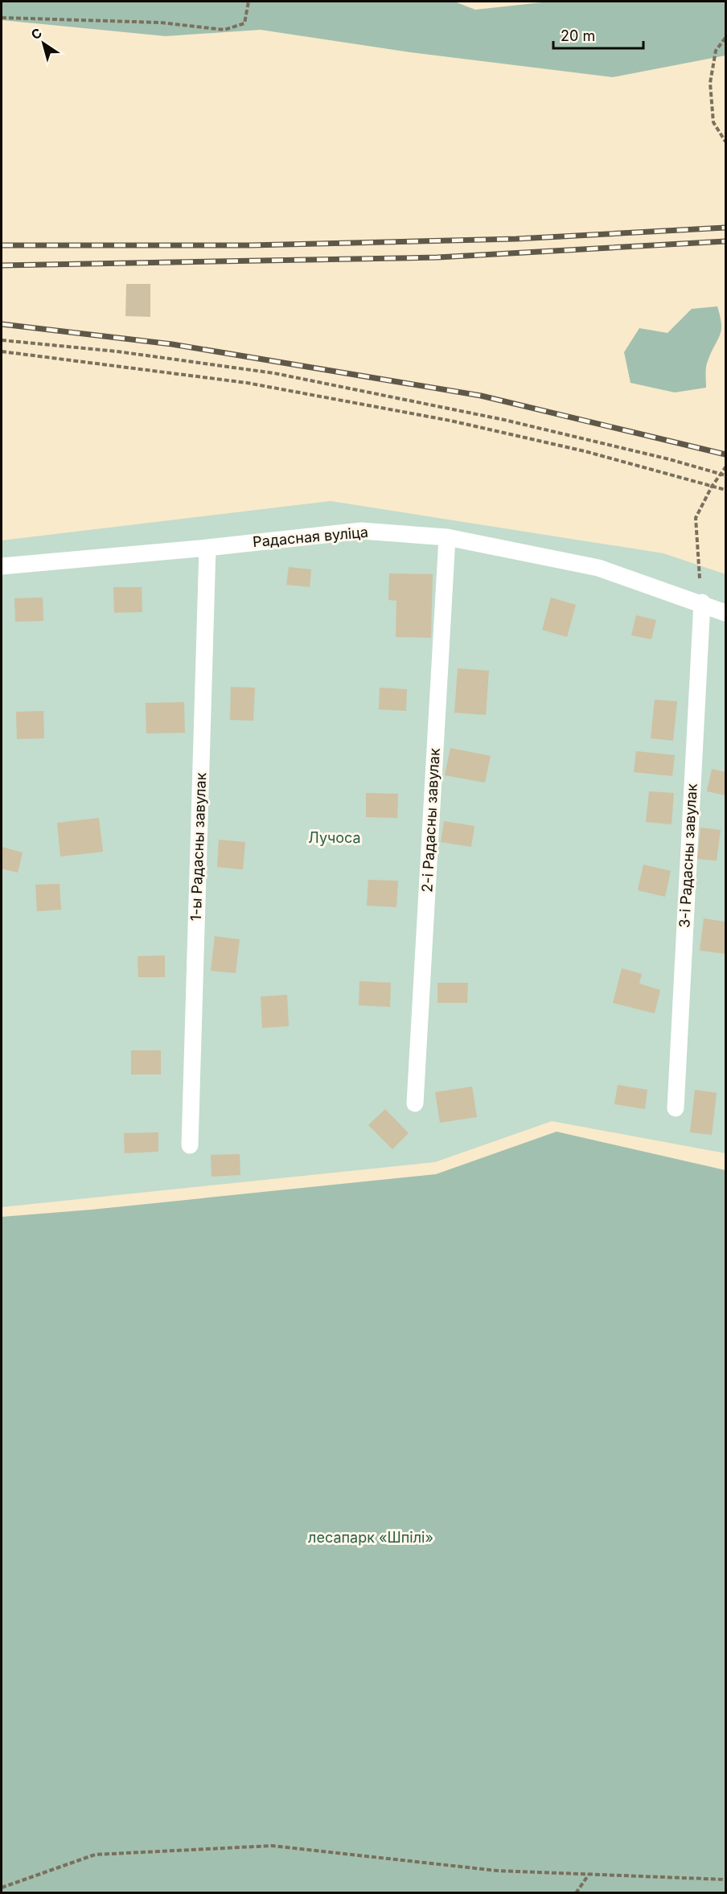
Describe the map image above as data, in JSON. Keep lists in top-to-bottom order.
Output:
{
  "streets": {
    "lane": [
      "Радасная вуліца",
      "2-і Радасны завулак",
      "1-ы Радасны завулак",
      "3-і Радасны завулак"
    ]
  },
  "crossings": [
    ["Радасная вуліца", "2-і Радасны завулак"],
    ["Радасная вуліца", "1-ы Радасны завулак"],
    ["Радасная вуліца", "3-і Радасны завулак"]
  ],
  "parks": ["Лучоса", "лесапарк «Шпілі»"],
  "scale_bar": "20 m",
  "north": "top left"
}
